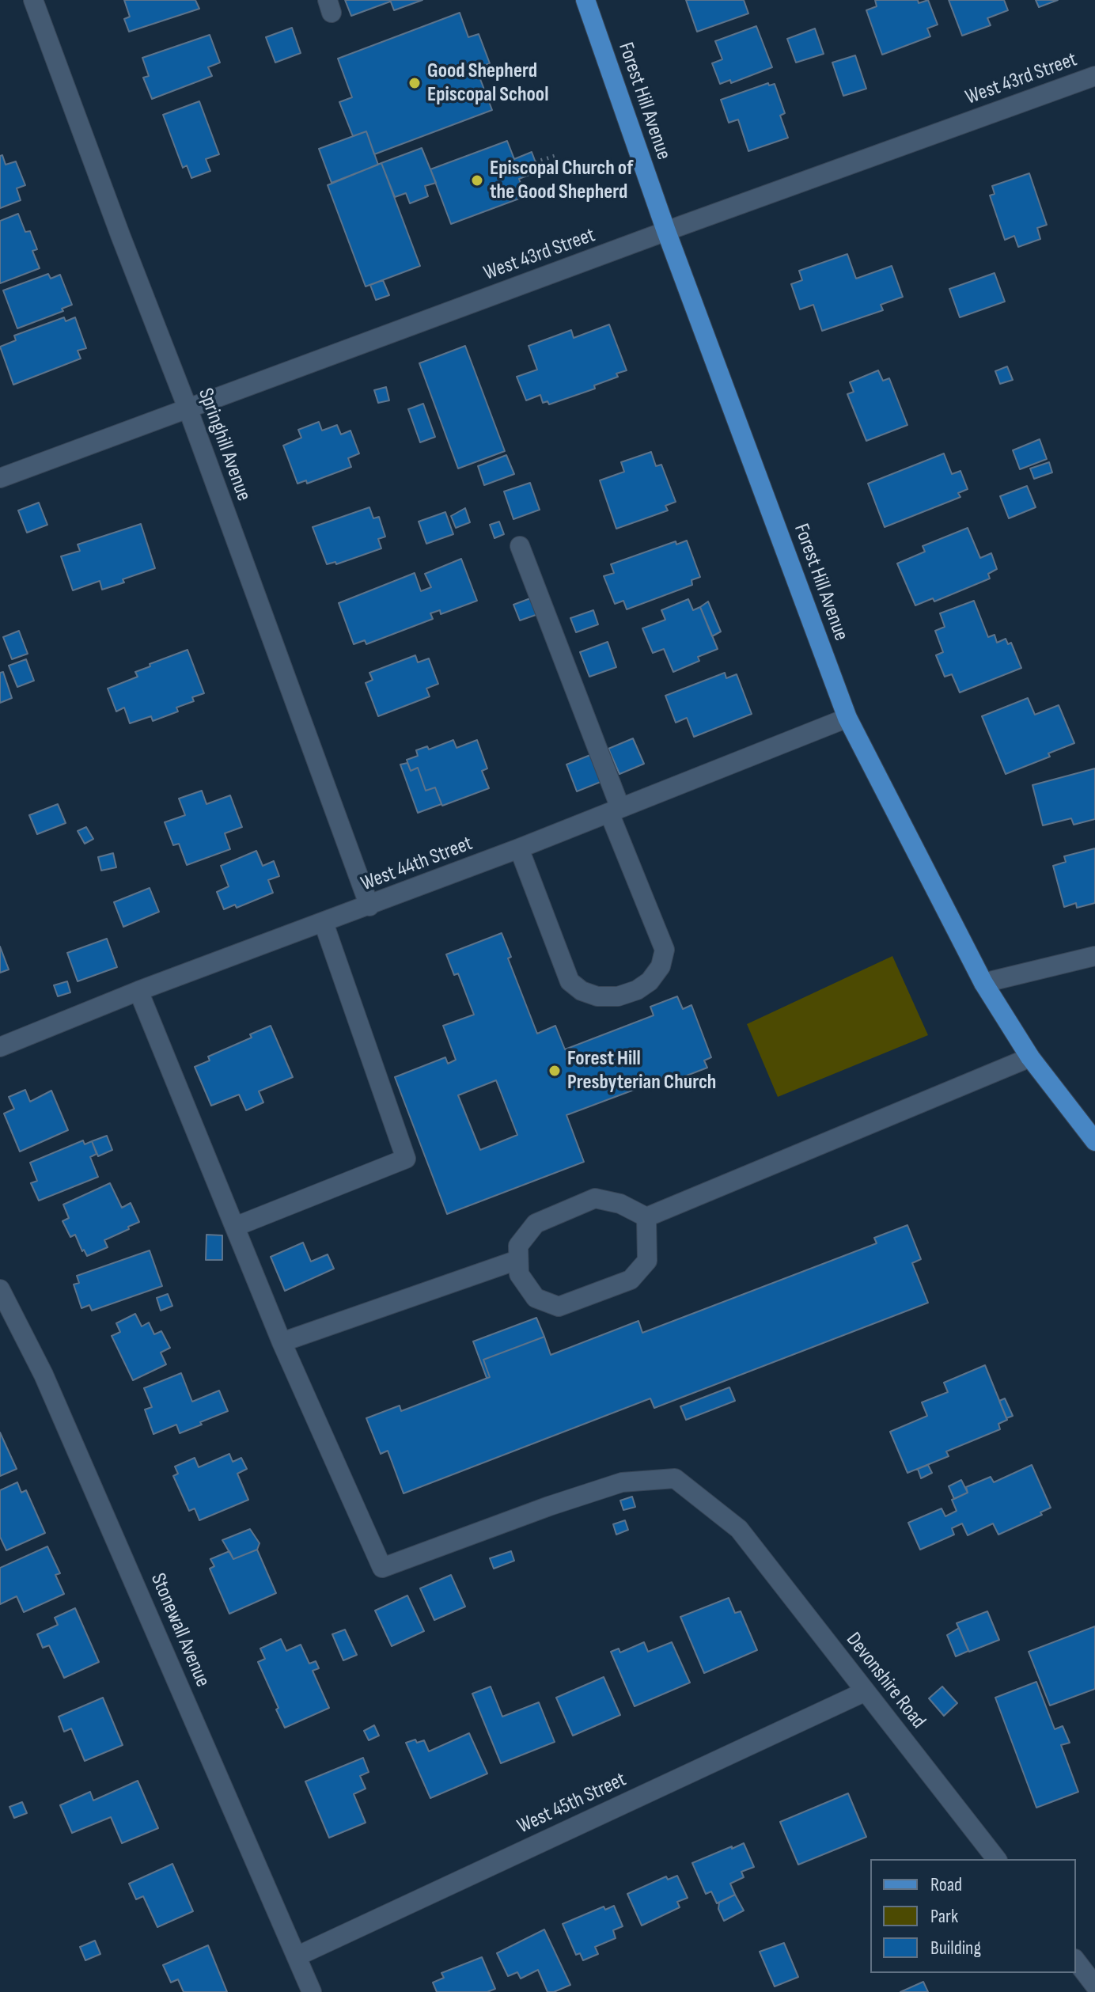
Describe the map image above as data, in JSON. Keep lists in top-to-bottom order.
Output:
{
  "streets": {
    "main road": ["Forest Hill Avenue"],
    "street": [
      "West 43rd Street",
      "Springhill Avenue",
      "West 44th Street",
      "Stonewall Avenue",
      "Devonshire Road",
      "West 45th Street"
    ]
  },
  "crossings": [
    ["West 43rd Street", "Forest Hill Avenue"],
    ["West 43rd Street", "Springhill Avenue"],
    ["Forest Hill Avenue", "West 44th Street"],
    ["Springhill Avenue", "West 44th Street"],
    ["Stonewall Avenue", "West 45th Street"],
    ["Devonshire Road", "West 45th Street"]
  ],
  "places": ["Good Shepherd Episcopal School", "Episcopal Church of the Good Shepherd", "Forest Hill Presbyterian Church"],
  "legend": ["Road", "Park", "Building"]
}
